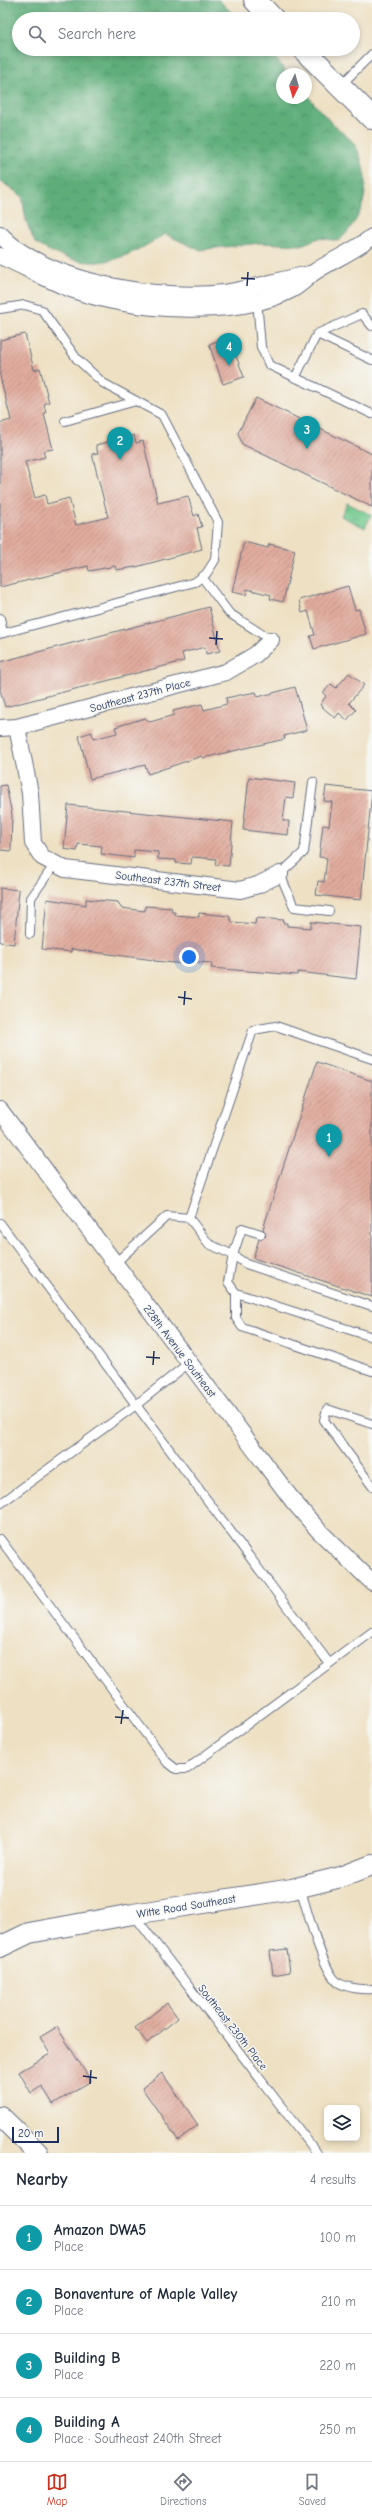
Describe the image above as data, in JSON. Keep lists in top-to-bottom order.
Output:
{
  "streets": {
    "street": [
      "Southeast 237th Place",
      "Southeast 237th Street",
      "228th Avenue Southeast",
      "Witte Road Southeast"
    ],
    "lane": ["Southeast 230th Place"]
  },
  "crossings": [
    ["Witte Road Southeast", "Southeast 230th Place"]
  ],
  "scale_bar": "20 m",
  "north": "bottom",
  "page": {
    "search": "Search here",
    "pins": [
      "4",
      "3",
      "2",
      "1"
    ],
    "scale": "20 m",
    "heading": ["Nearby", "4 results"],
    "list": [
      {
        "mark": "1",
        "name": "Amazon DWA5",
        "note": "Place",
        "value": "100 m"
      },
      {
        "mark": "2",
        "name": "Bonaventure of Maple Valley",
        "note": "Place",
        "value": "210 m"
      },
      {
        "mark": "3",
        "name": "Building B",
        "note": "Place",
        "value": "220 m"
      },
      {
        "mark": "4",
        "name": "Building A",
        "note": "Place · Southeast 240th Street",
        "value": "250 m"
      }
    ],
    "nav": ["Map", "Directions", "Saved"]
  }
}
